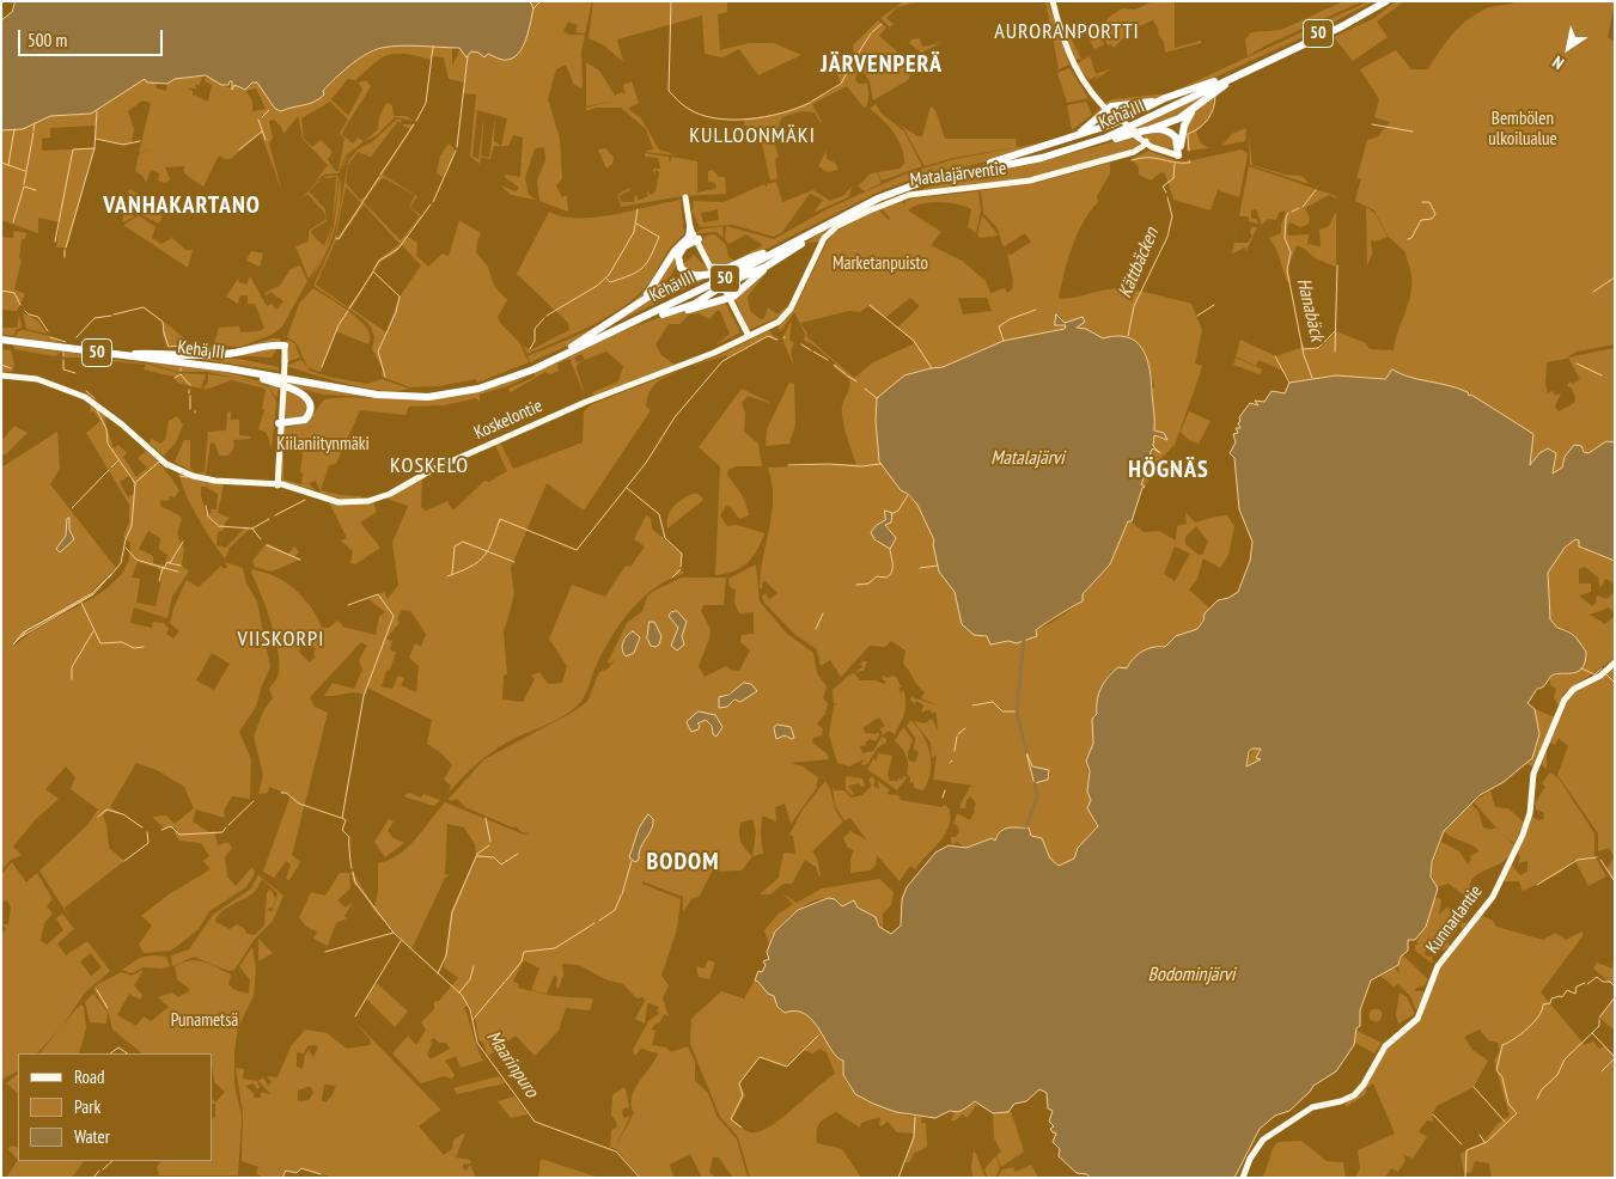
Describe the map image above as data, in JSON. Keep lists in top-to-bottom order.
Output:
{
  "streets": {
    "highway": ["50", "Kehä III"],
    "main road": ["Matalajärventie", "Koskelontie", "Kunnarlantie"]
  },
  "crossings": [
    ["Matalajärventie", "Koskelontie"]
  ],
  "districts": [
    "AURORANPORTTI",
    "JÄRVENPERÄ",
    "KULLOONMÄKI",
    "VANHAKARTANO",
    "KOSKELO",
    "HÖGNÄS",
    "VIISKORPI",
    "BODOM"
  ],
  "water": [
    "Kättbäcken",
    "Hanabäck",
    "Matalajärvi",
    "Bodominjärvi",
    "Maarinpuro"
  ],
  "parks": [
    "Bembölen ulkoilualue",
    "Marketanpuisto",
    "Kiilaniitynmäki",
    "Punametsä"
  ],
  "legend": ["Road", "Park", "Water"],
  "scale_bar": "500 m",
  "north": "bottom left"
}
